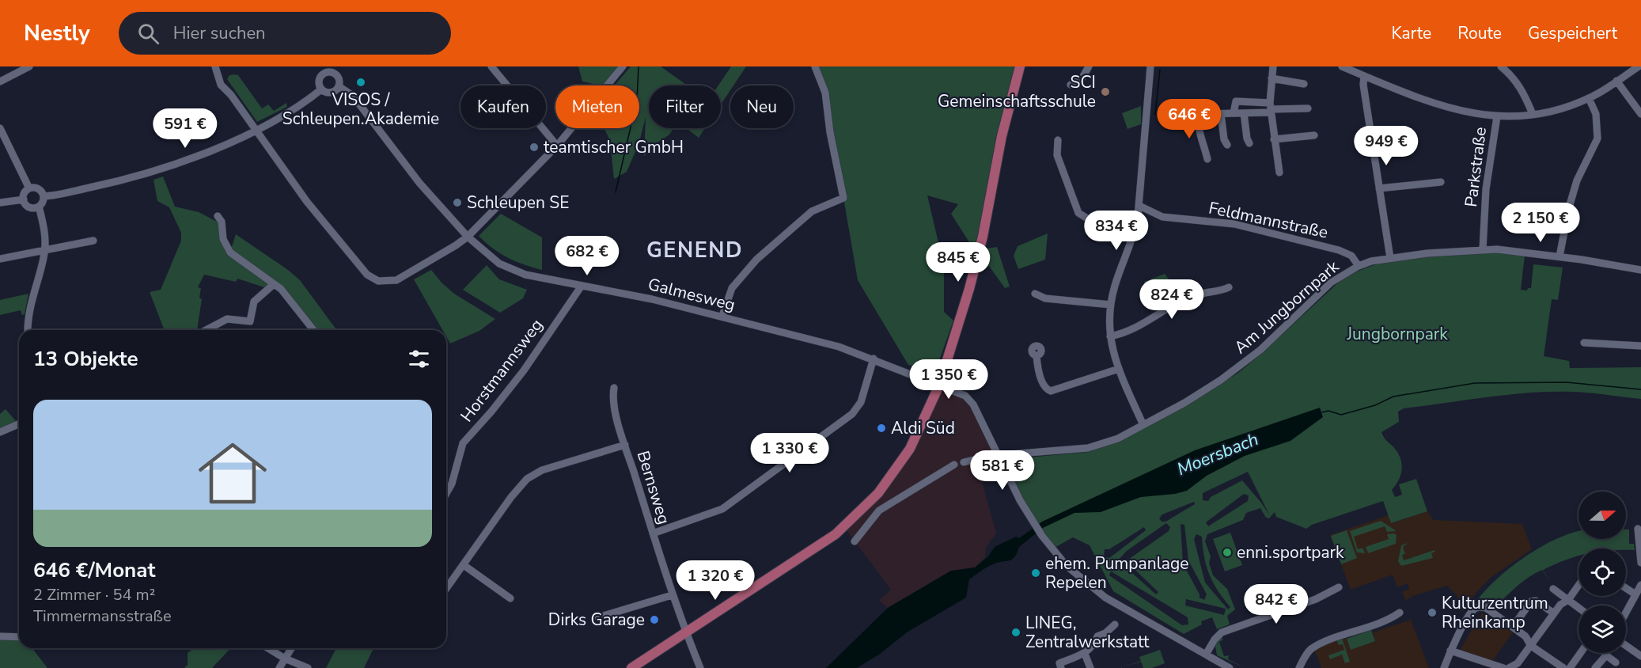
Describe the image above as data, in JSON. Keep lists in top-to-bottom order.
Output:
{
  "streets": {
    "street": [
      "Parkstraße",
      "Feldmannstraße",
      "Galmesweg",
      "Am Jungbornpark",
      "Horstmannsweg",
      "Bernsweg"
    ]
  },
  "crossings": [
    ["Parkstraße", "Am Jungbornpark"],
    ["Feldmannstraße", "Am Jungbornpark"],
    ["Galmesweg", "Am Jungbornpark"],
    ["Galmesweg", "Horstmannsweg"]
  ],
  "districts": ["GENEND"],
  "water": ["Moersbach"],
  "parks": ["Jungbornpark"],
  "places": [
    "VISOS / Schleupen.Akademie",
    "SCI Gemeinschaftsschule",
    "teamtischer GmbH",
    "Schleupen SE",
    "Aldi Süd",
    "enni.sportpark",
    "ehem. Pumpanlage Repelen",
    "Kulturzentrum Rheinkamp",
    "Dirks Garage",
    "LINEG, Zentralwerkstatt"
  ],
  "north": "right",
  "page": {
    "header": "Nestly",
    "search": "Hier suchen",
    "nav": ["Karte", "Route", "Gespeichert"],
    "chip": [
      "Kaufen",
      "Mieten",
      "Filter",
      "Neu"
    ],
    "price": [
      "646 €",
      "591 €",
      "949 €",
      "2 150 €",
      "834 €",
      "682 €",
      "845 €",
      "824 €",
      "1 350 €",
      "1 330 €",
      "581 €",
      "1 320 €",
      "842 €"
    ],
    "heading": "13 Objekte",
    "list": [
      {
        "name": "646 €/Monat",
        "note": "2 Zimmer · 54 m² · Timmermansstraße"
      }
    ]
  }
}
